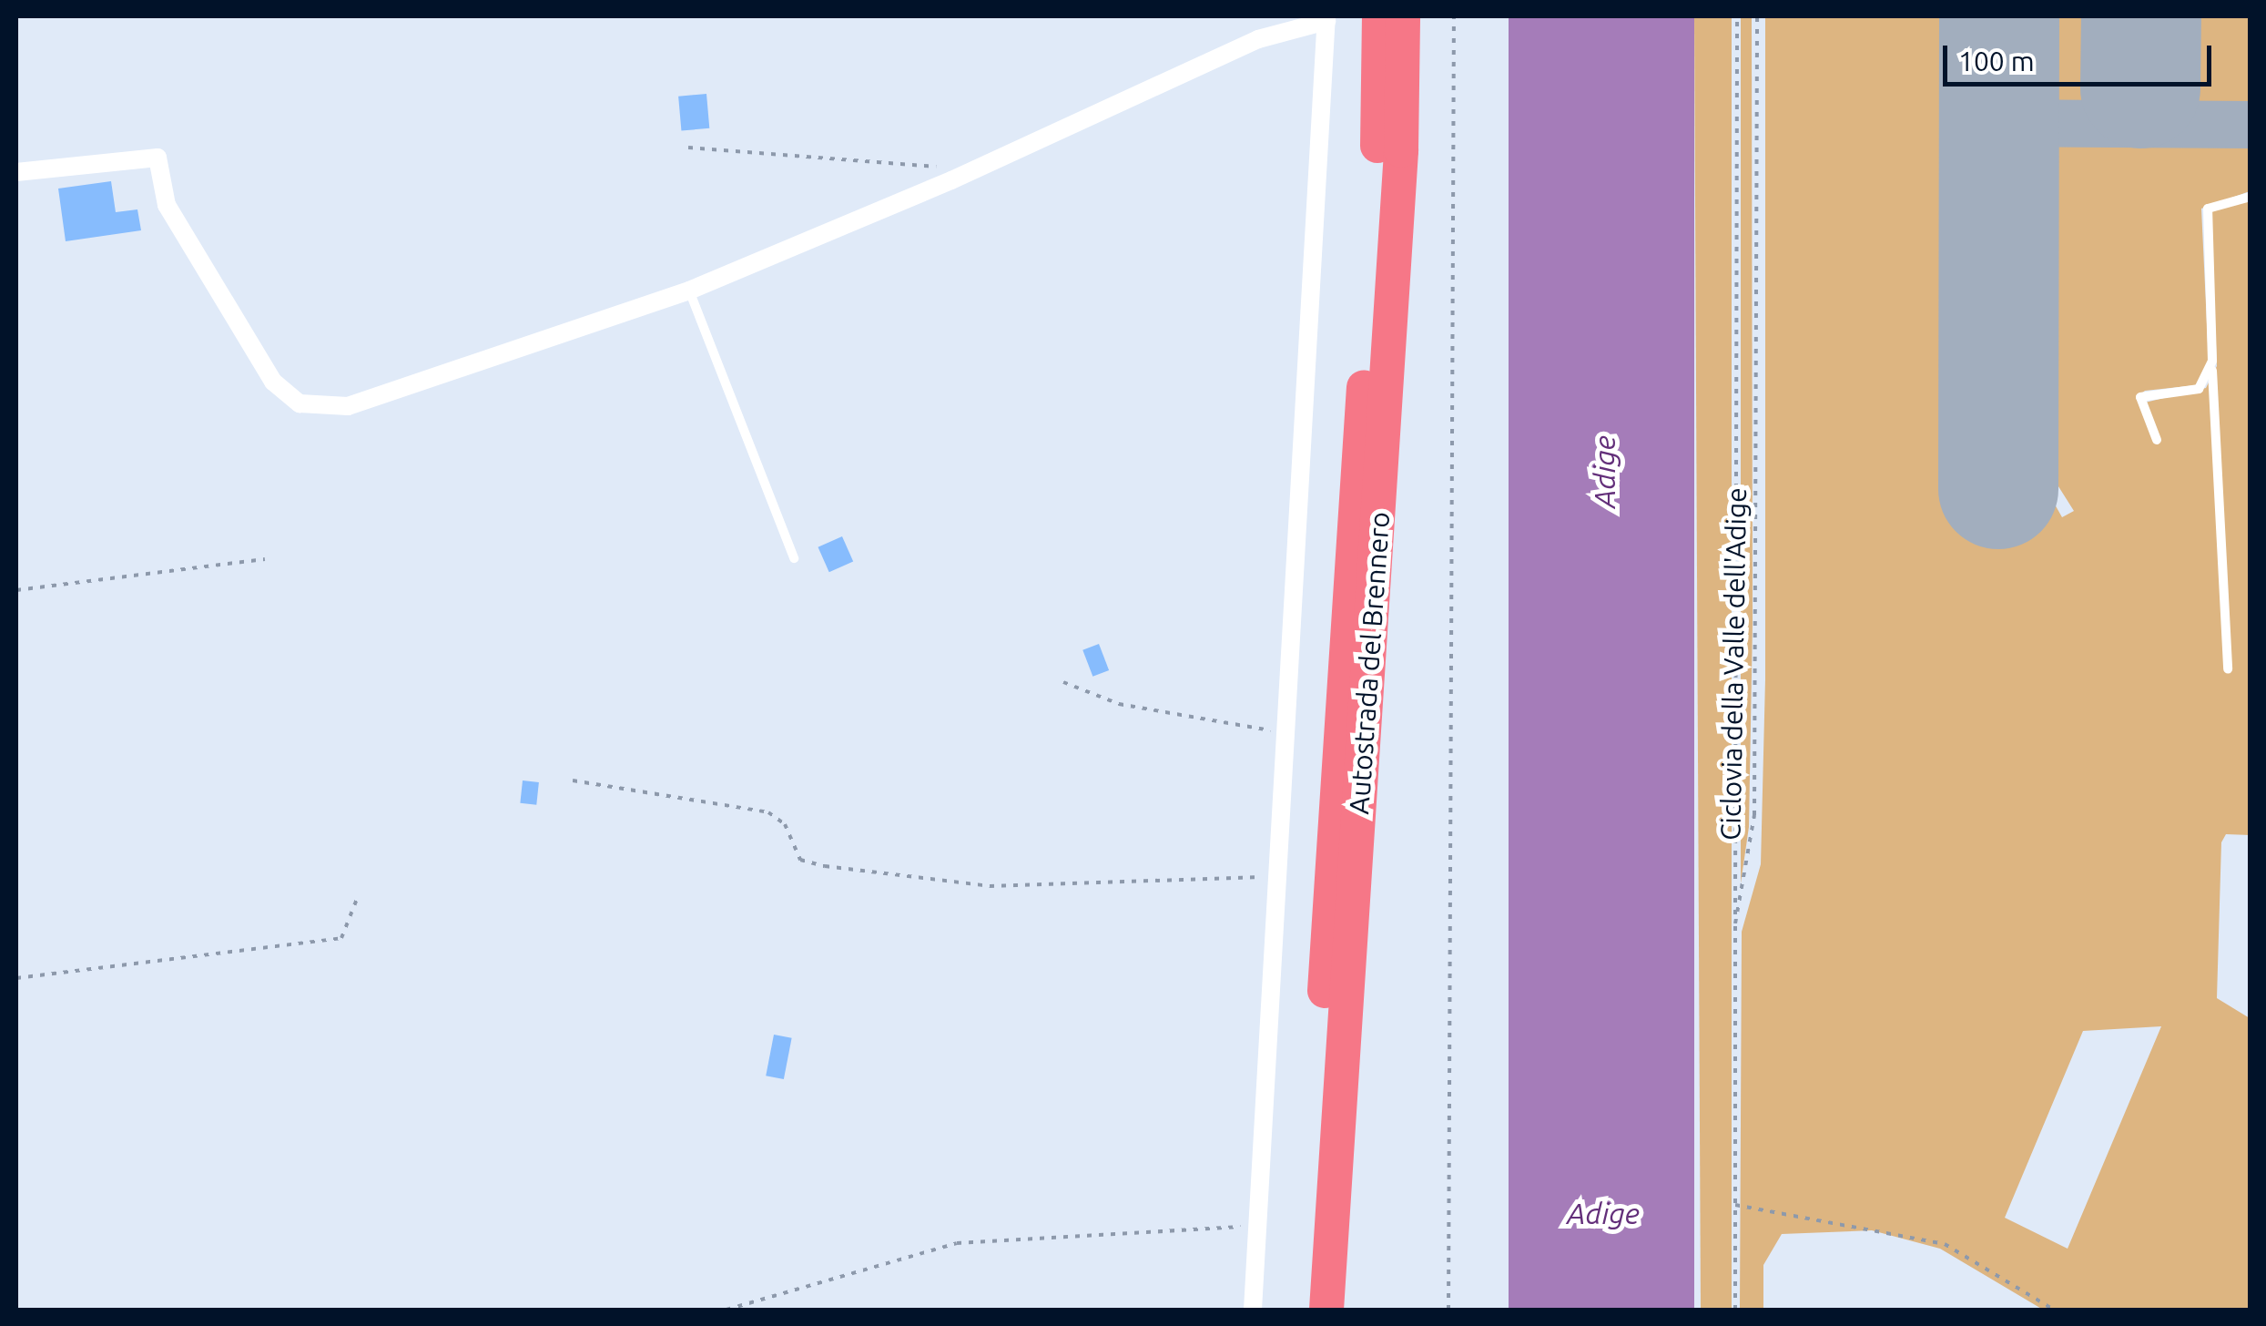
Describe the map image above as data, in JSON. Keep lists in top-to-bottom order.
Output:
{
  "streets": {
    "highway": ["Autostrada del Brennero"],
    "path": ["Ciclovia della Valle dell'Adige"]
  },
  "water": ["Adige"],
  "scale_bar": "100 m"
}
